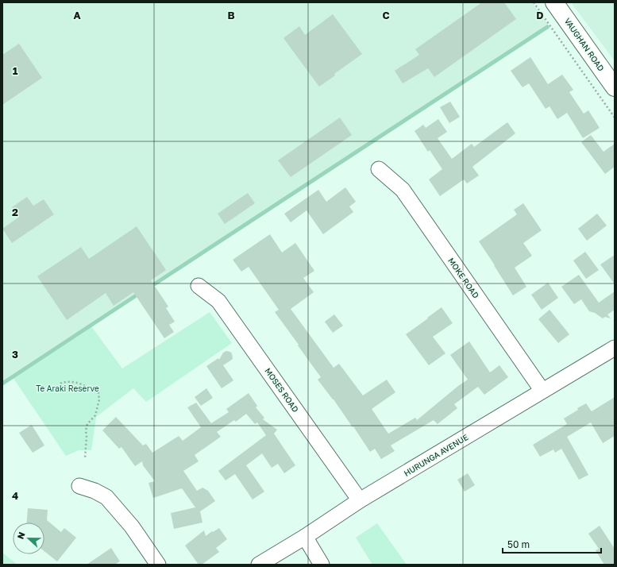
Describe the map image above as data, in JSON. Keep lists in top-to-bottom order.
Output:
{
  "streets": {
    "street": [
      "VAUGHAN ROAD",
      "MOKE ROAD",
      "MOSES ROAD",
      "HURUNGA AVENUE"
    ]
  },
  "crossings": [
    ["MOKE ROAD", "HURUNGA AVENUE"],
    ["MOSES ROAD", "HURUNGA AVENUE"]
  ],
  "parks": ["Te Araki Reserve"],
  "scale_bar": "50 m",
  "north": "left",
  "grid": {
    "columns": [
      "A",
      "B",
      "C",
      "D"
    ],
    "rows": [
      "1",
      "2",
      "3",
      "4"
    ]
  }
}
